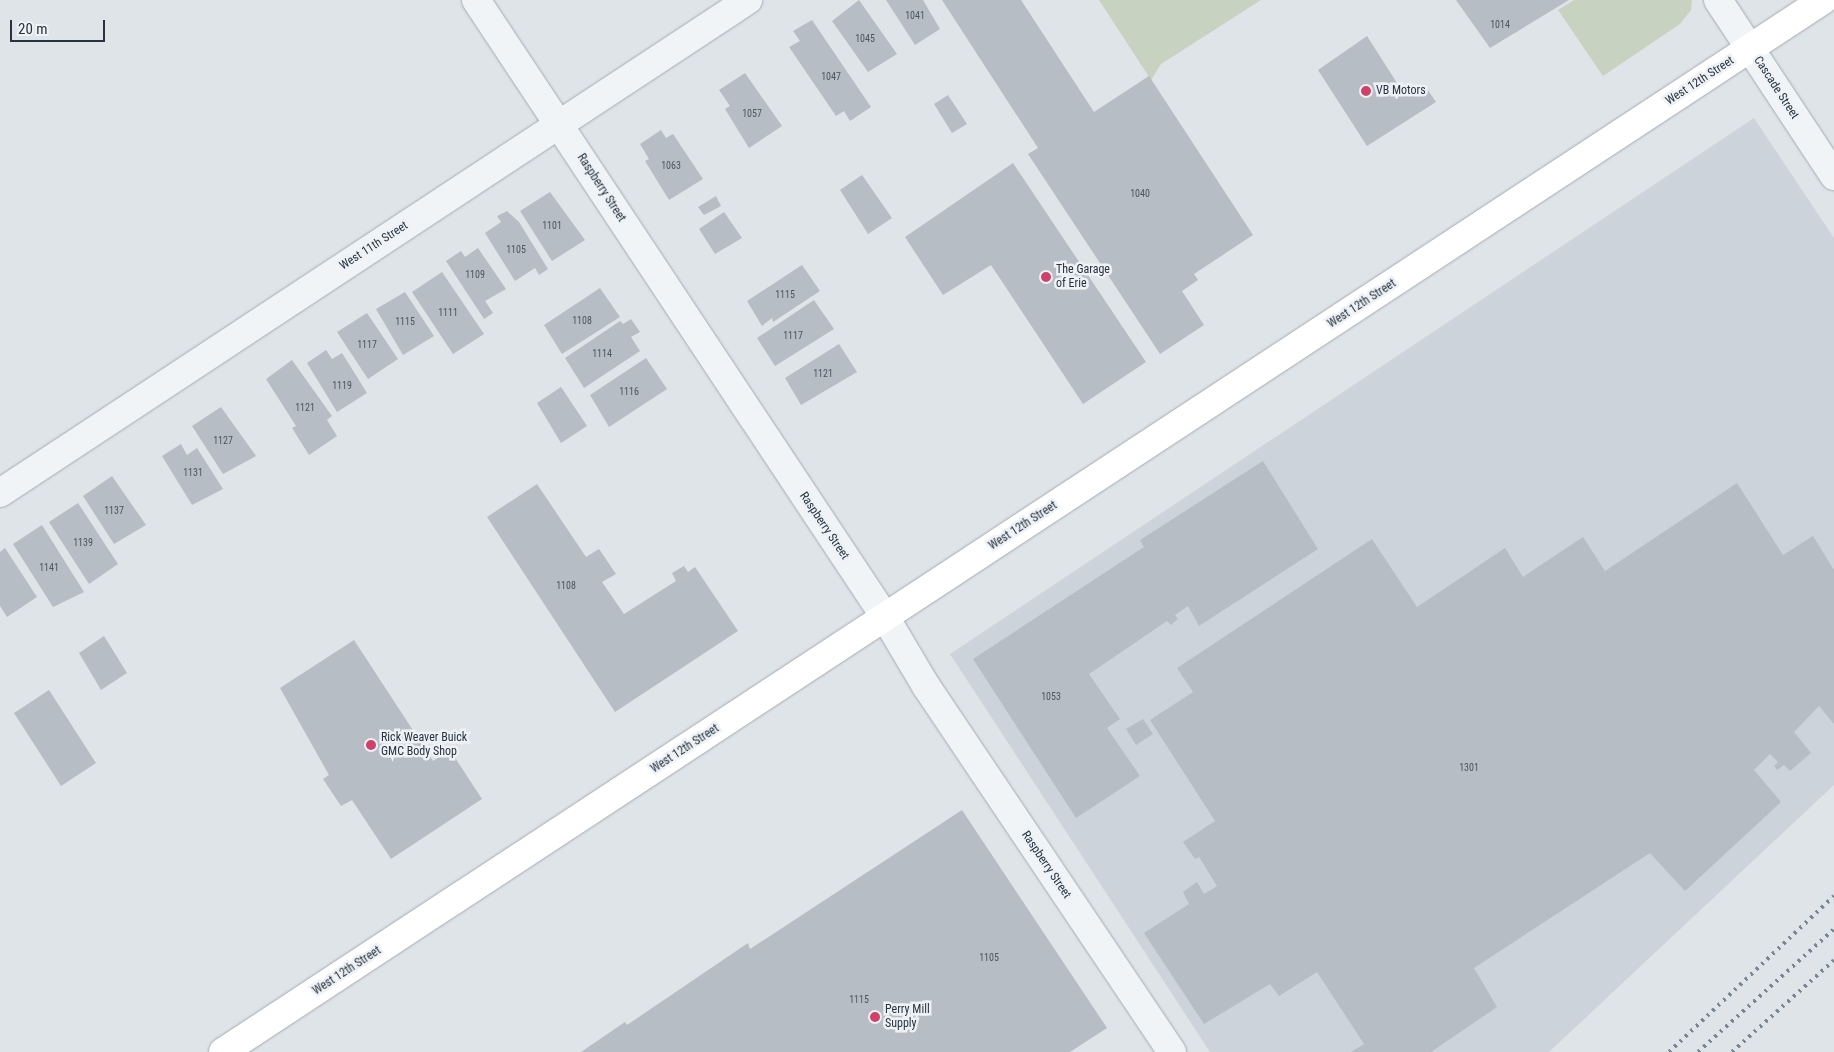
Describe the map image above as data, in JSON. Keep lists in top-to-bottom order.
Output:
{
  "streets": {
    "main road": ["West 12th Street"],
    "street": ["Cascade Street", "Raspberry Street", "West 11th Street"]
  },
  "crossings": [
    ["West 12th Street", "Cascade Street"],
    ["West 12th Street", "Raspberry Street"],
    ["Raspberry Street", "West 11th Street"]
  ],
  "places": [
    "VB Motors",
    "The Garage of Erie",
    "Rick Weaver Buick GMC Body Shop",
    "Perry Mill Supply"
  ],
  "house_numbers": [
    "1041",
    "1014",
    "1045",
    "1047",
    "1057",
    "1063",
    "1040",
    "1101",
    "1105",
    "1109",
    "1115",
    "1111",
    "1108",
    "1115",
    "1117",
    "1117",
    "1114",
    "1121",
    "1119",
    "1116",
    "1121",
    "1127",
    "1131",
    "1137",
    "1139",
    "1141",
    "1108",
    "1053",
    "1301",
    "1105",
    "1115"
  ],
  "scale_bar": "20 m"
}
